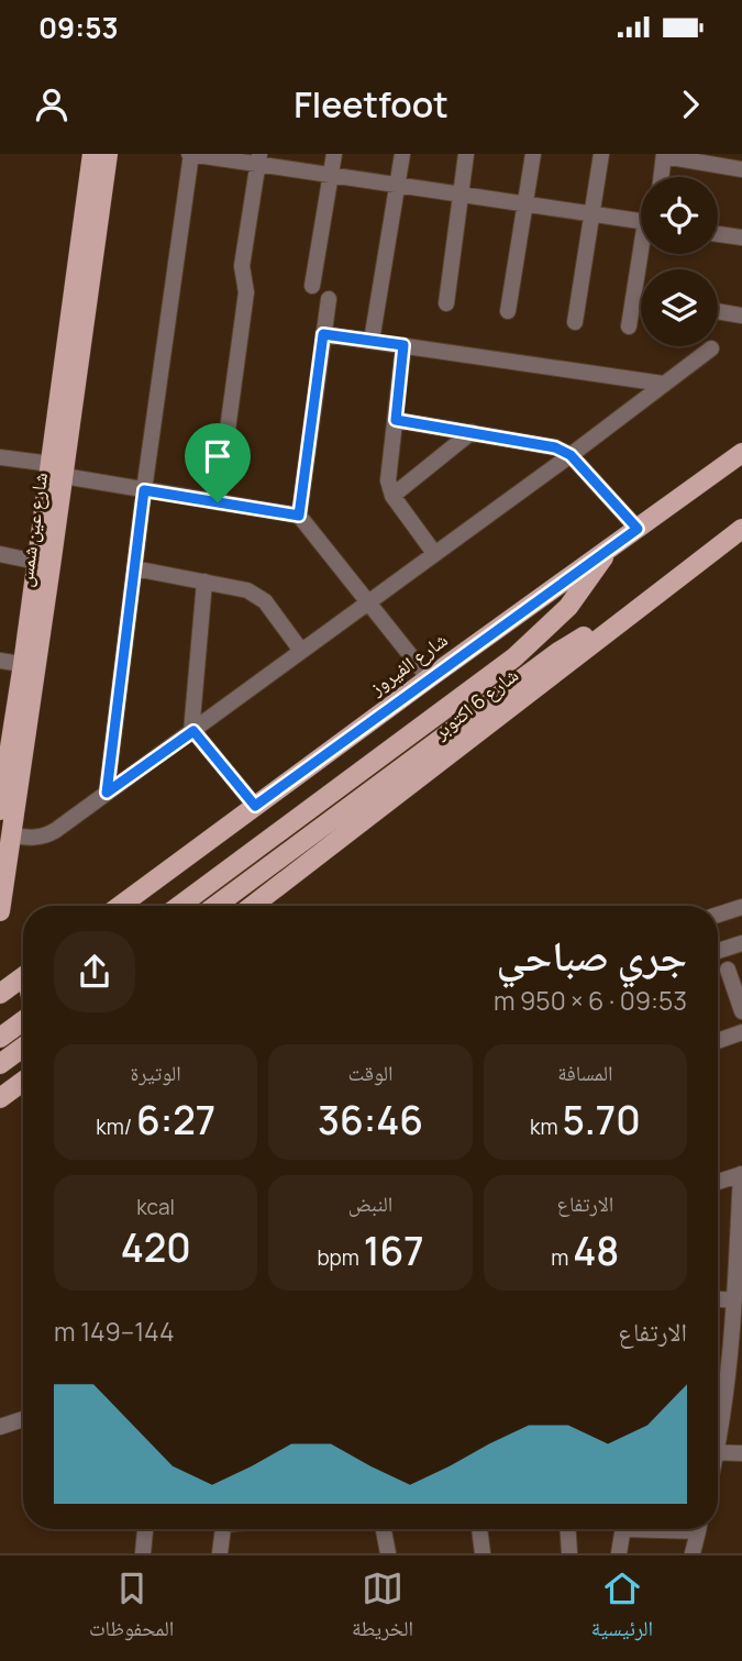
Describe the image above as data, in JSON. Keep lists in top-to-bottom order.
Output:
{
  "streets": {
    "main road": ["شارع عين شمس", "شارع الفيروز", "شارع 6 اكتوبر"]
  },
  "page": {
    "status": "09:53",
    "header": "Fleetfoot",
    "heading": ["جري صباحي", "09:53 · 6 × 950 m"],
    "stats": [
      ["المسافة", "5.70 km"],
      ["الوقت", "36:46"],
      ["الوتيرة", "6:27 /km"],
      ["الارتفاع", "48 m"],
      ["النبض", "167 bpm"],
      ["kcal", "420"]
    ],
    "chart": ["الارتفاع", "144–149 m"],
    "tabs": ["الرئيسية", "الخريطة", "المحفوظات"]
  }
}
